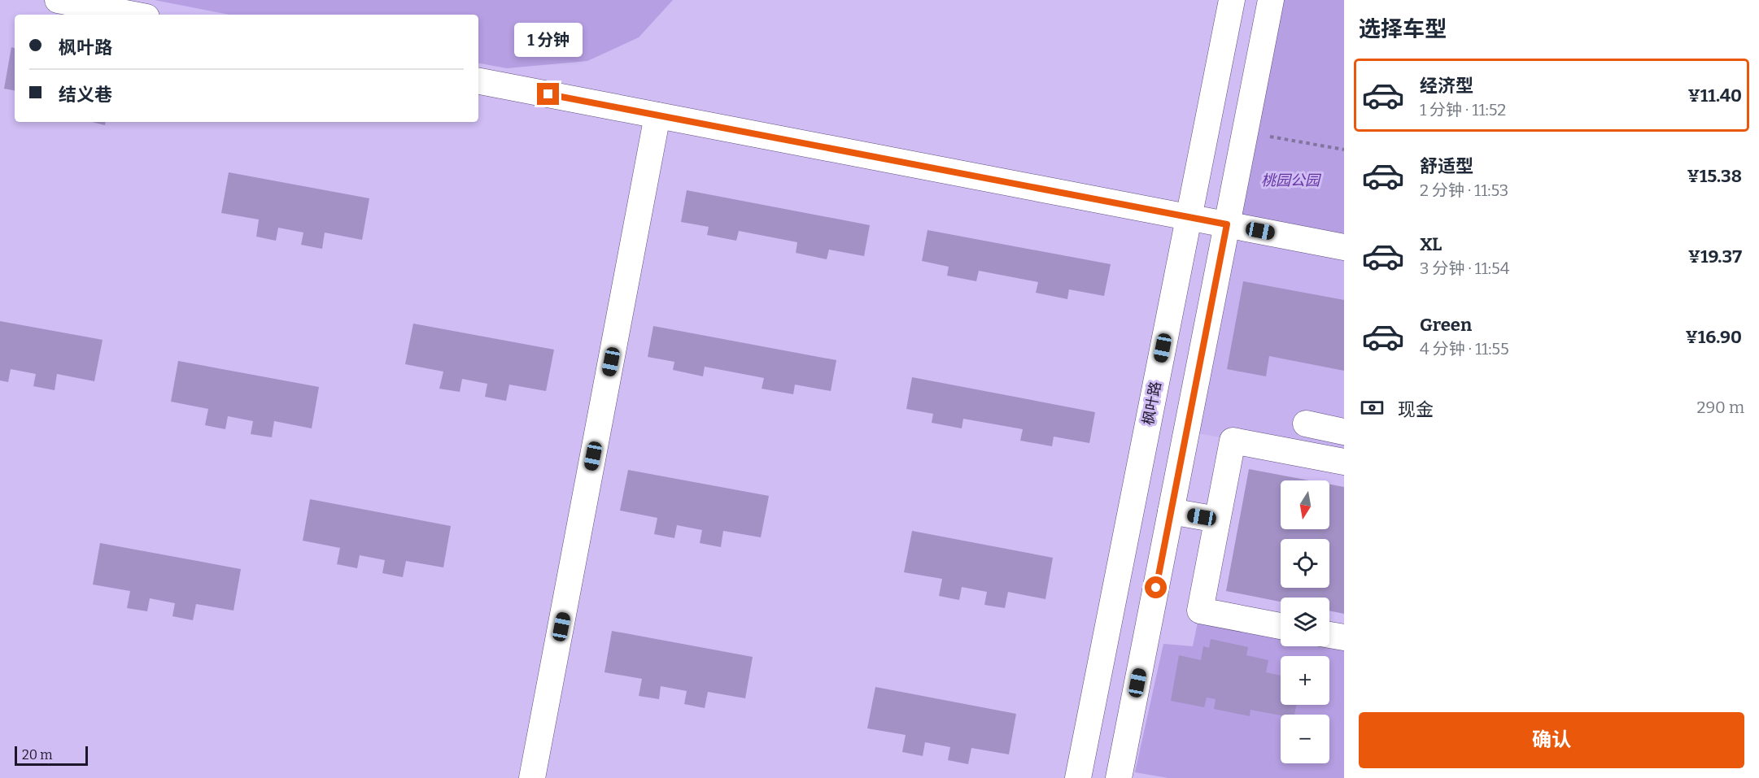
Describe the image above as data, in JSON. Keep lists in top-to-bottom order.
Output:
{
  "streets": {
    "street": ["枫叶路"]
  },
  "parks": ["桃园公园"],
  "scale_bar": "20 m",
  "north": "bottom",
  "page": {
    "heading": "选择车型",
    "banner": ["枫叶路", "结义巷"],
    "bubble": "1 分钟",
    "list": [
      {
        "name": "经济型",
        "note": "1 分钟 · 11:52",
        "value": "¥11.40"
      },
      {
        "name": "舒适型",
        "note": "2 分钟 · 11:53",
        "value": "¥15.38"
      },
      {
        "name": "XL",
        "note": "3 分钟 · 11:54",
        "value": "¥19.37"
      },
      {
        "name": "Green",
        "note": "4 分钟 · 11:55",
        "value": "¥16.90"
      }
    ],
    "pay": ["现金", "290 m"],
    "map_buttons": ["+", "−"],
    "buttons": "确认",
    "scale": "20 m"
  }
}
